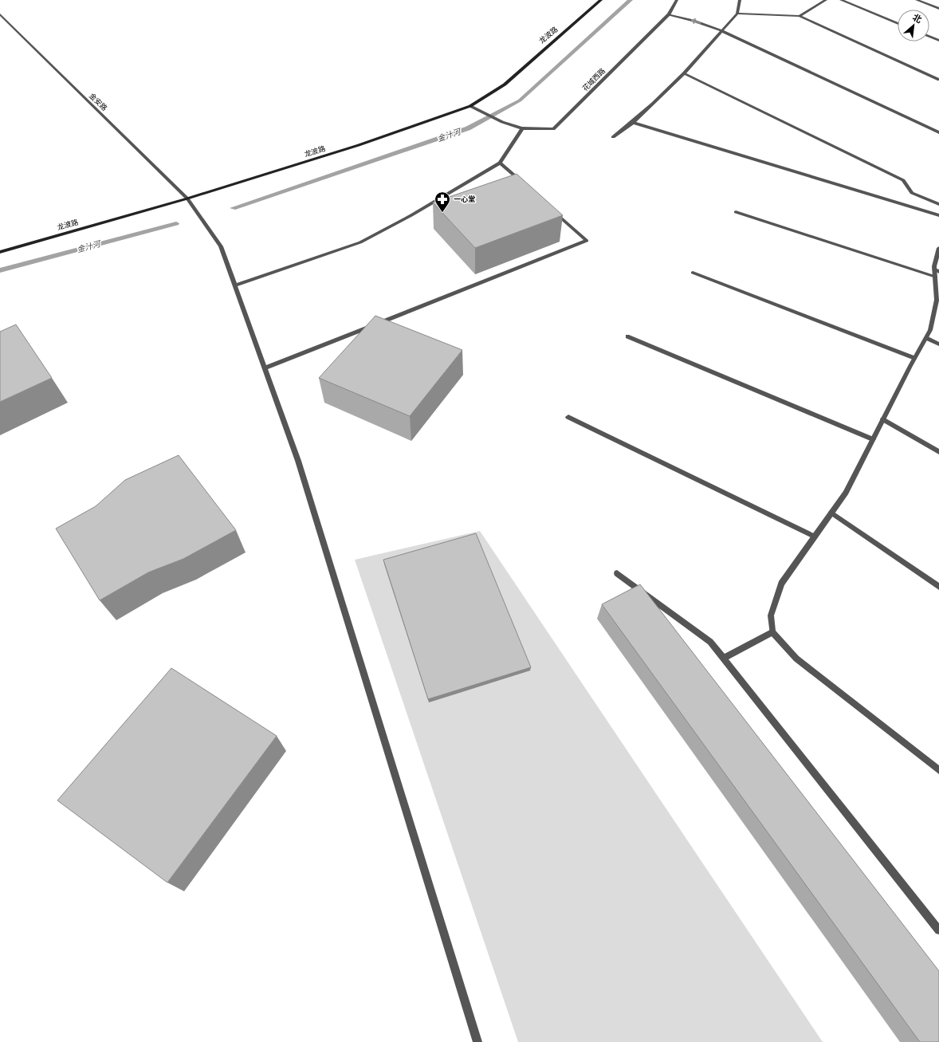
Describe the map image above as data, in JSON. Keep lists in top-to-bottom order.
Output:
{
  "streets": {
    "street": ["龙波路", "花城西路", "金安路"]
  },
  "crossings": [
    ["龙波路", "花城西路"],
    ["龙波路", "金安路"]
  ],
  "water": ["金汁河"],
  "places": {
    "pharmacy": ["一心堂"]
  },
  "north": "top right"
}
